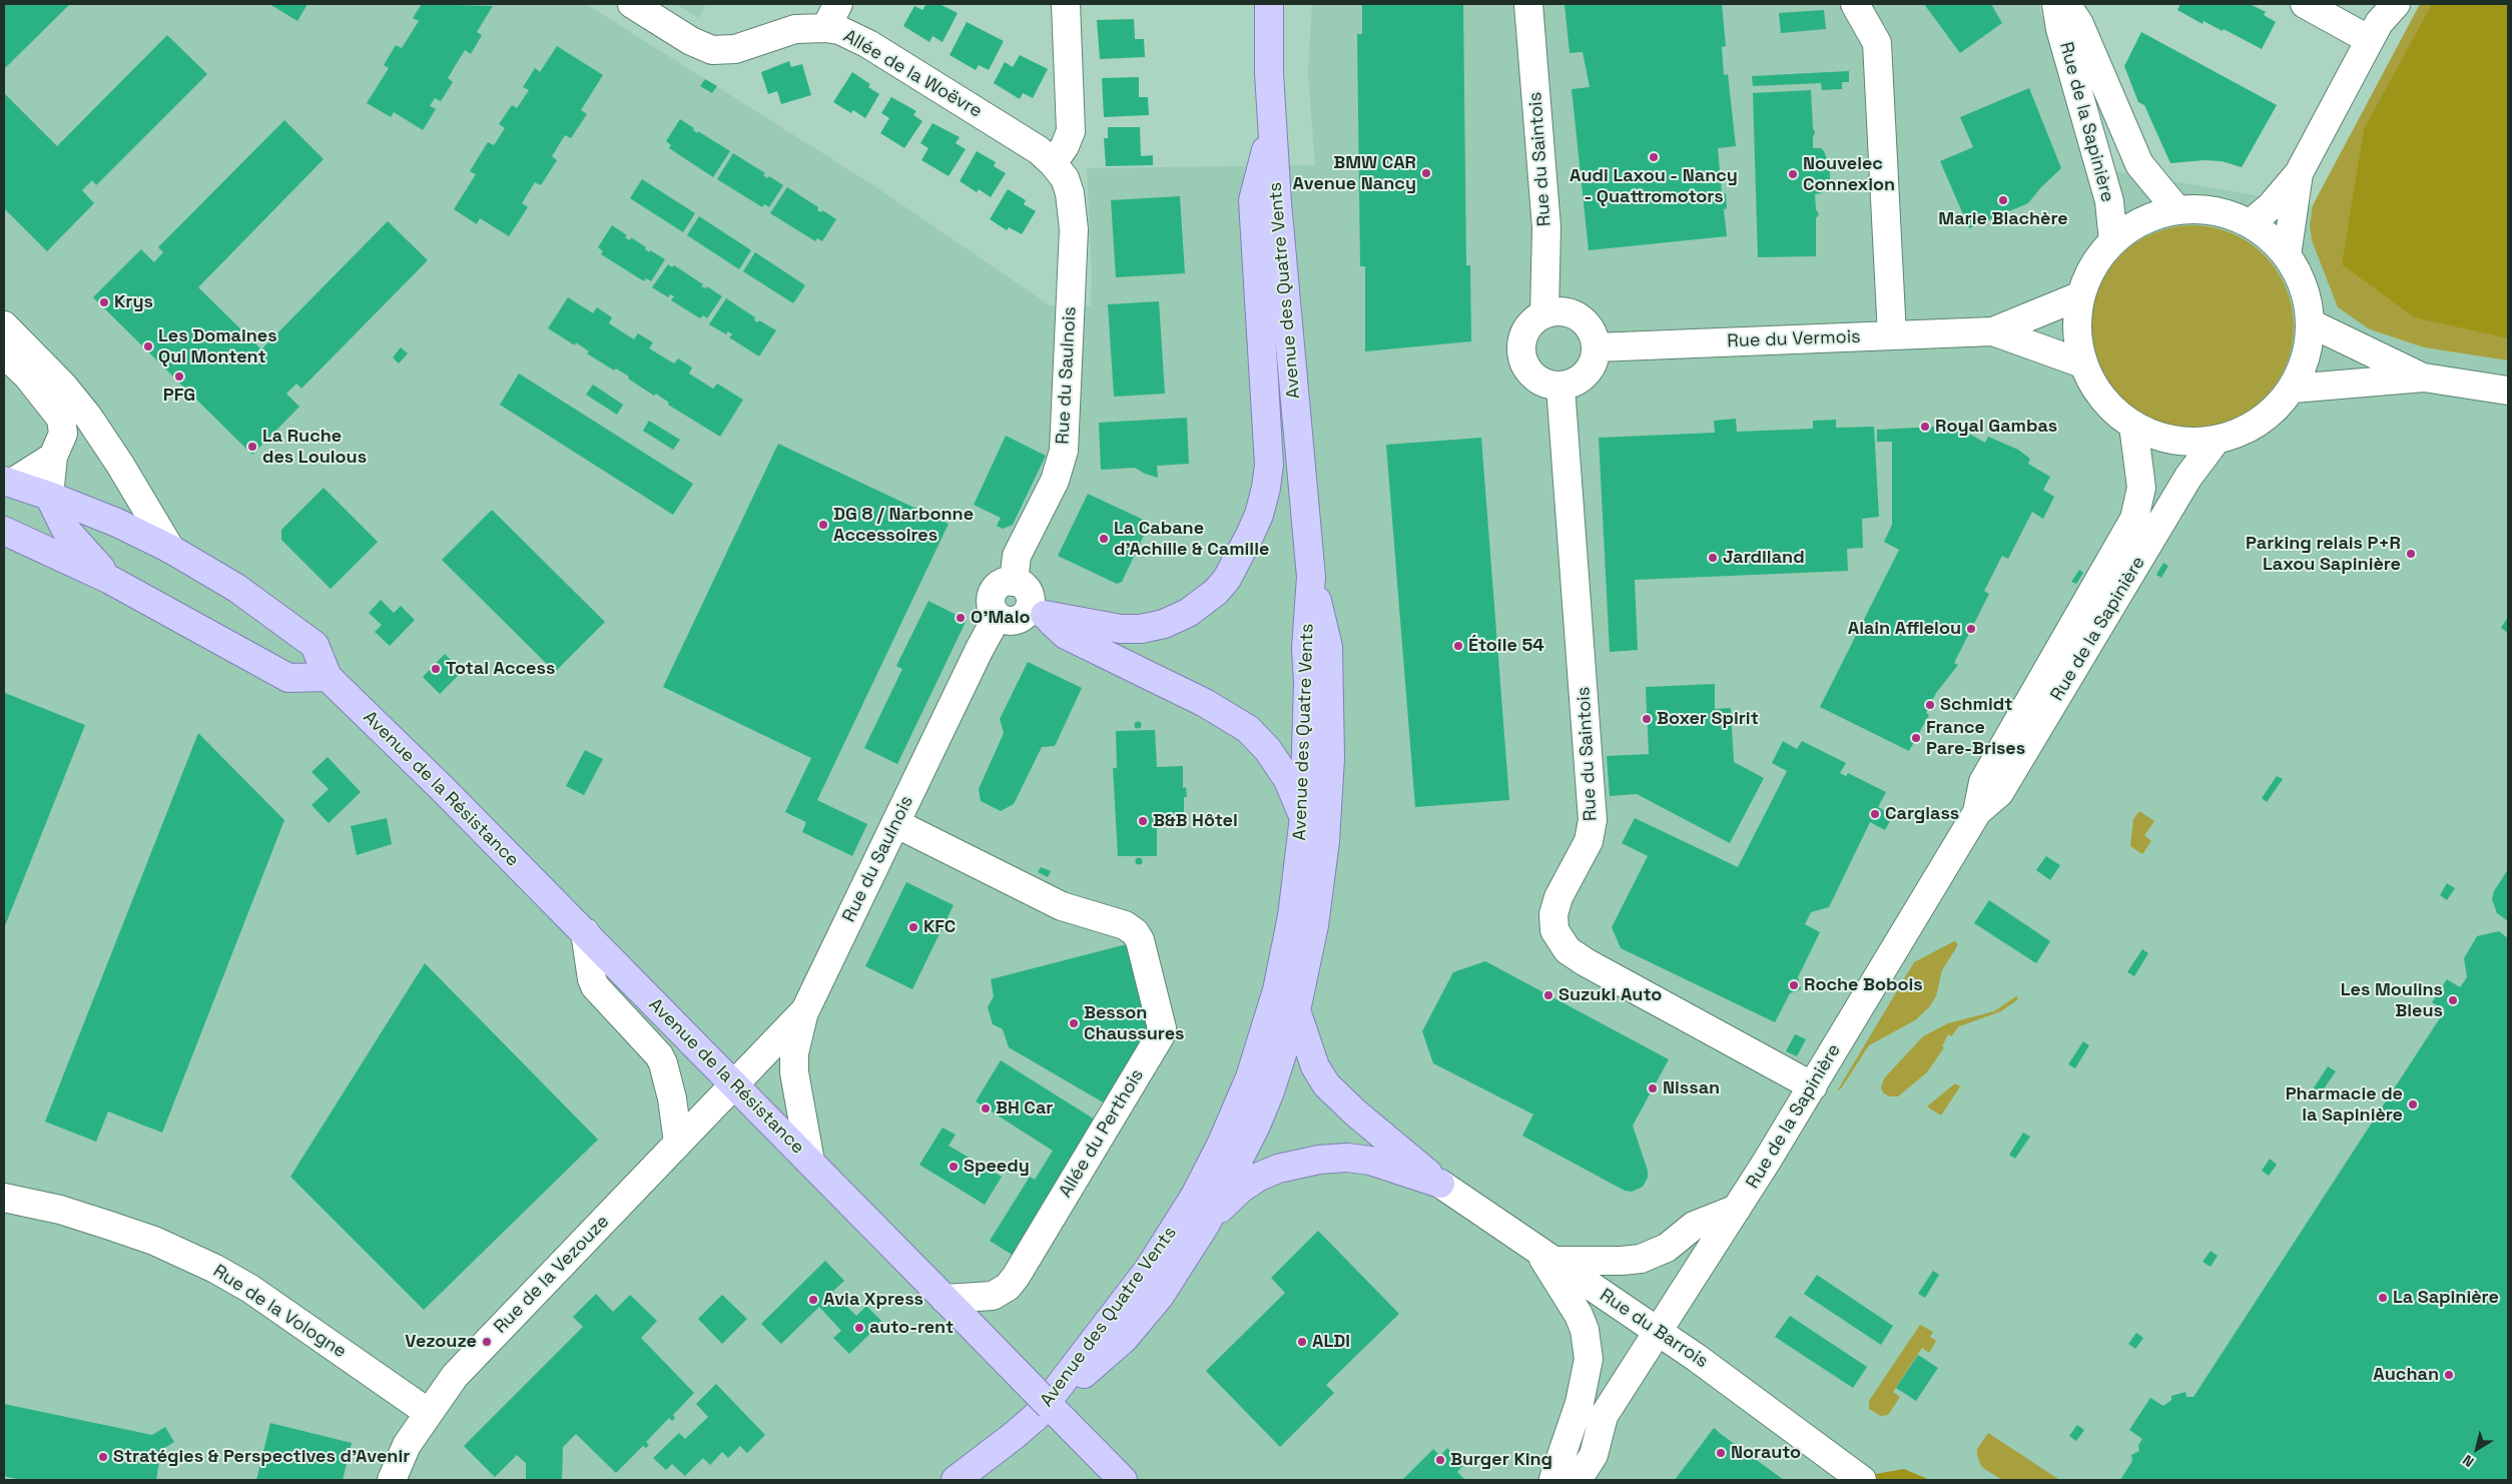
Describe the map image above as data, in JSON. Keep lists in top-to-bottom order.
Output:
{
  "streets": {
    "main road": ["Avenue des Quatre Vents", "Avenue de la Résistance"],
    "street": [
      "Allée de la Woëvre",
      "Rue de la Sapinière",
      "Rue du Saintois",
      "Rue du Vermois",
      "Rue du Saulnois",
      "Allée du Perthois",
      "Rue de la Vezouze",
      "Rue de la Vologne",
      "Rue du Barrois"
    ]
  },
  "crossings": [
    ["Allée de la Woëvre", "Rue du Saulnois"],
    ["Rue de la Sapinière", "Rue du Saintois"],
    ["Rue de la Sapinière", "Rue du Barrois"],
    ["Rue du Saintois", "Rue du Vermois"],
    ["Rue du Saulnois", "Avenue de la Résistance"],
    ["Rue du Saulnois", "Allée du Perthois"],
    ["Rue du Saulnois", "Rue de la Vezouze"],
    ["Avenue de la Résistance", "Allée du Perthois"],
    ["Avenue de la Résistance", "Rue de la Vezouze"],
    ["Rue de la Vezouze", "Rue de la Vologne"]
  ],
  "places": [
    "Audi Laxou - Nancy - Quattromotors",
    "BMW CAR Avenue Nancy",
    "Nouvelec Connexion",
    "Marie Blachère",
    "Krys",
    "Les Domaines Qui Montent",
    "PFG",
    "Royal Gambas",
    "La Ruche des Loulous",
    "DG 8 / Narbonne Accessoires",
    "La Cabane d’Achille & Camille",
    "Parking relais P+R Laxou Sapinière",
    "Jardiland",
    "O'Malo",
    "Alain Afflelou",
    "Étoile 54",
    "Total Access",
    "Schmidt",
    "Boxer Spirit",
    "France Pare-Brises",
    "Carglass",
    "B&B Hôtel",
    "KFC",
    "Roche Bobois",
    "Suzuki Auto",
    "Les Moulins Bleus",
    "Besson Chaussures",
    "Nissan",
    "Pharmacie de la Sapinière",
    "BH Car",
    "Speedy",
    "La Sapinière",
    "Avia Xpress",
    "auto-rent",
    "Vezouze",
    "ALDI",
    "Auchan",
    "Norauto",
    "Stratégies & Perspectives d'Avenir",
    "Burger King"
  ],
  "north": "bottom left"
}
